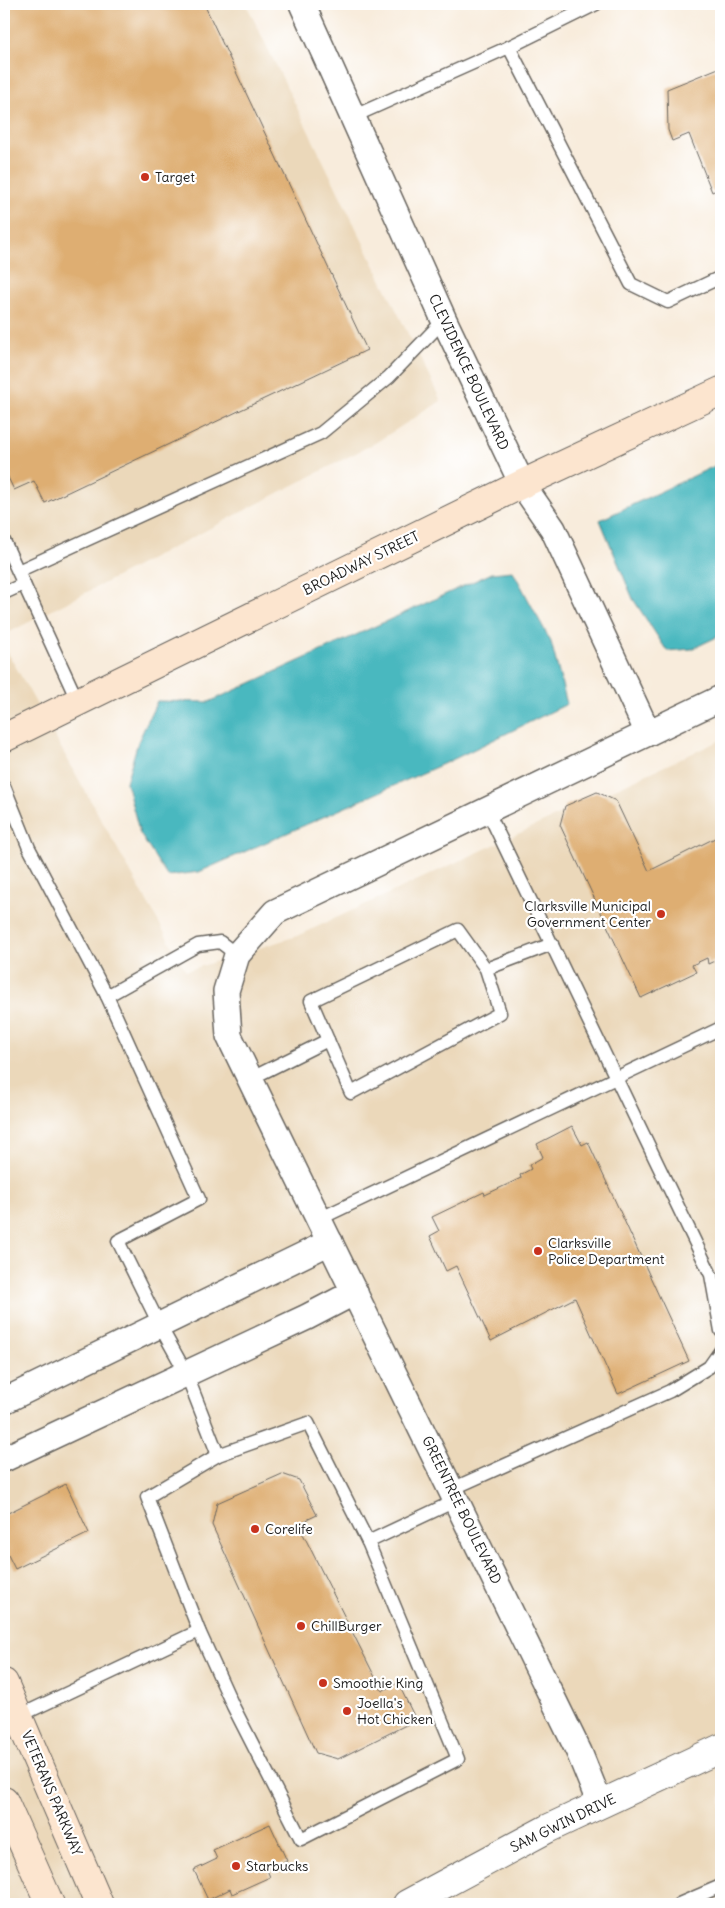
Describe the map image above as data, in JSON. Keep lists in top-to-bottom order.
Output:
{
  "streets": {
    "main road": ["BROADWAY STREET", "VETERANS PARKWAY"],
    "street": ["CLEVIDENCE BOULEVARD", "GREENTREE BOULEVARD", "SAM GWIN DRIVE"]
  },
  "crossings": [
    ["CLEVIDENCE BOULEVARD", "BROADWAY STREET"],
    ["GREENTREE BOULEVARD", "SAM GWIN DRIVE"]
  ],
  "places": [
    "Target",
    "Clarksville Municipal Government Center",
    "Clarksville Police Department",
    "Corelife",
    "ChillBurger",
    "Smoothie King",
    "Joella's Hot Chicken",
    "Starbucks"
  ]
}
